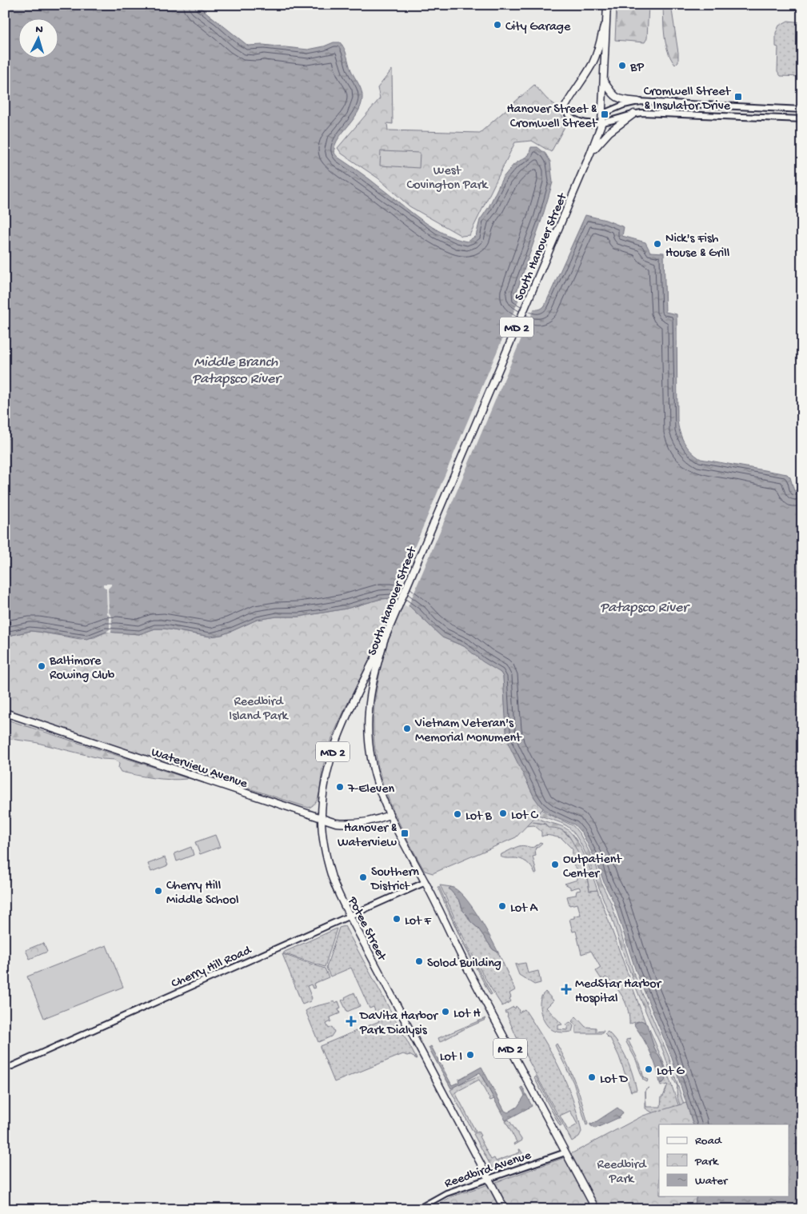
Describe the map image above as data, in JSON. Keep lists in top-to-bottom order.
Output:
{
  "streets": {
    "main road": [
      "South Hanover Street",
      "MD 2",
      "Waterview Avenue",
      "Potee Street"
    ],
    "street": ["Cherry Hill Road", "Reedbird Avenue"]
  },
  "crossings": [
    ["South Hanover Street", "Waterview Avenue"],
    ["South Hanover Street", "Potee Street"],
    ["South Hanover Street", "Cherry Hill Road"],
    ["South Hanover Street", "Reedbird Avenue"],
    ["Waterview Avenue", "Potee Street"],
    ["Potee Street", "Cherry Hill Road"],
    ["Potee Street", "Reedbird Avenue"]
  ],
  "water": ["Middle Branch Patapsco River", "Patapsco River"],
  "parks": ["West Covington Park", "Reedbird Island Park", "Reedbird Park"],
  "places": {
    "other": [
      "City Garage",
      "BP",
      "Nick's Fish House & Grill",
      "Baltimore Rowing Club",
      "Vietnam Veteran's Memorial Monument",
      "7-Eleven",
      "Lot C",
      "Lot B",
      "Outpatient Center",
      "Southern District",
      "Cherry Hill Middle School",
      "Lot A",
      "Lot F",
      "Solod Building",
      "Lot H",
      "Lot I",
      "Lot G",
      "Lot D"
    ],
    "transit": ["Cromwell Street & Insulator Drive", "Hanover Street & Cromwell Street", "Hanover & Waterview"],
    "health": ["MedStar Harbor Hospital", "DaVita Harbor Park Dialysis"]
  },
  "legend": ["Road", "Park", "Water"],
  "north": "top"
}
